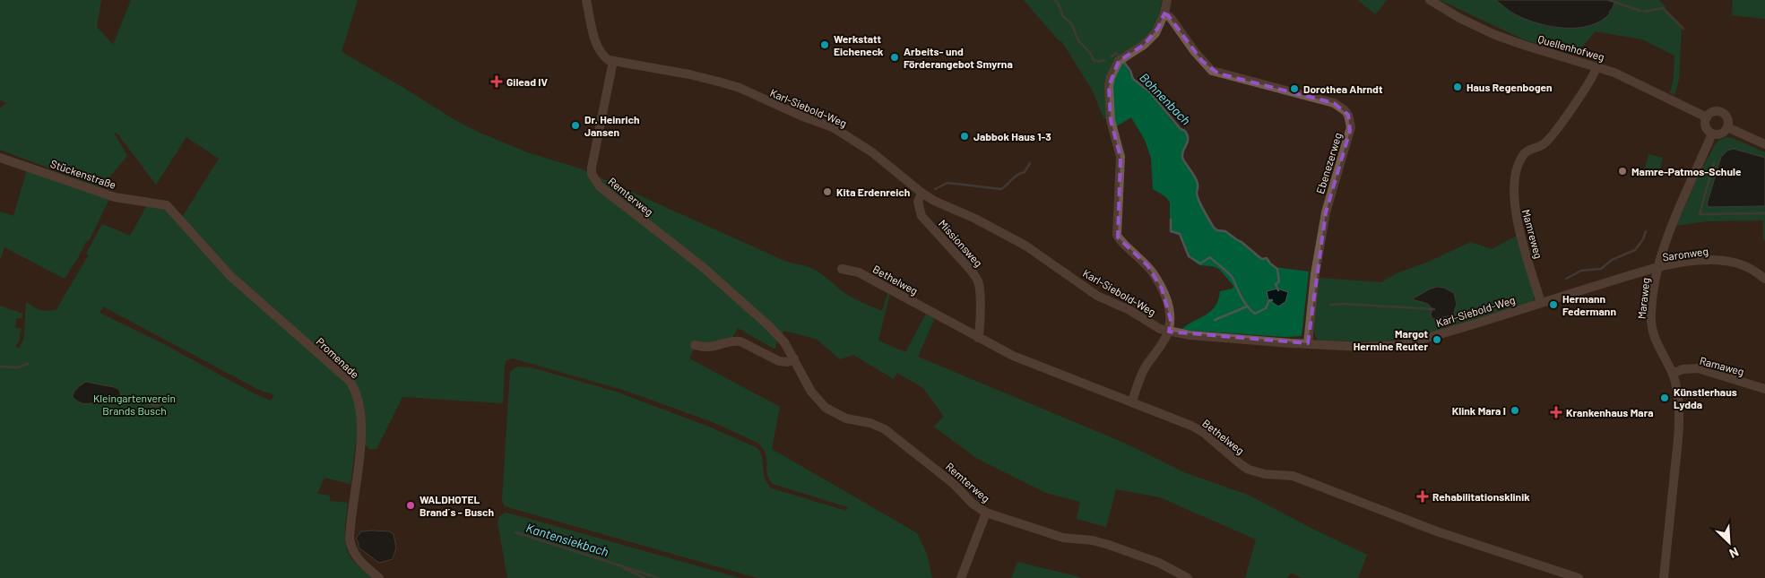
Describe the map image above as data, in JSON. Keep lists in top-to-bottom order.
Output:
{
  "streets": {
    "street": [
      "Quellenhofweg",
      "Karl-Siebold-Weg",
      "Ebenezerweg",
      "Stückenstraße",
      "Remterweg",
      "Mamreweg",
      "Missionsweg",
      "Saronweg",
      "Bethelweg",
      "Maraweg",
      "Promenade",
      "Ramaweg"
    ]
  },
  "crossings": [
    ["Quellenhofweg", "Mamreweg"],
    ["Quellenhofweg", "Maraweg"],
    ["Karl-Siebold-Weg", "Ebenezerweg"],
    ["Karl-Siebold-Weg", "Remterweg"],
    ["Karl-Siebold-Weg", "Mamreweg"],
    ["Karl-Siebold-Weg", "Missionsweg"],
    ["Karl-Siebold-Weg", "Saronweg"],
    ["Karl-Siebold-Weg", "Maraweg"],
    ["Stückenstraße", "Promenade"],
    ["Missionsweg", "Bethelweg"],
    ["Saronweg", "Maraweg"],
    ["Maraweg", "Ramaweg"]
  ],
  "water": ["Bohnenbach", "Kantensiekbach"],
  "parks": ["Kleingartenverein Brands Busch"],
  "places": {
    "other": [
      "Werkstatt Eicheneck",
      "Arbeits- und Förderangebot Smyrna",
      "Haus Regenbogen",
      "Dorothea Ahrndt",
      "Dr. Heinrich Jansen",
      "Jabbok Haus 1-3",
      "Mamre-Patmos-Schule",
      "Kita Erdenreich",
      "Hermann Federmann",
      "Margot Hermine Reuter",
      "Künstlerhaus Lydda",
      "Klink Mara I",
      "WALDHOTEL Brand´s - Busch"
    ],
    "health": ["Gilead IV", "Krankenhaus Mara", "Rehabilitationsklinik"]
  },
  "north": "bottom right"
}
